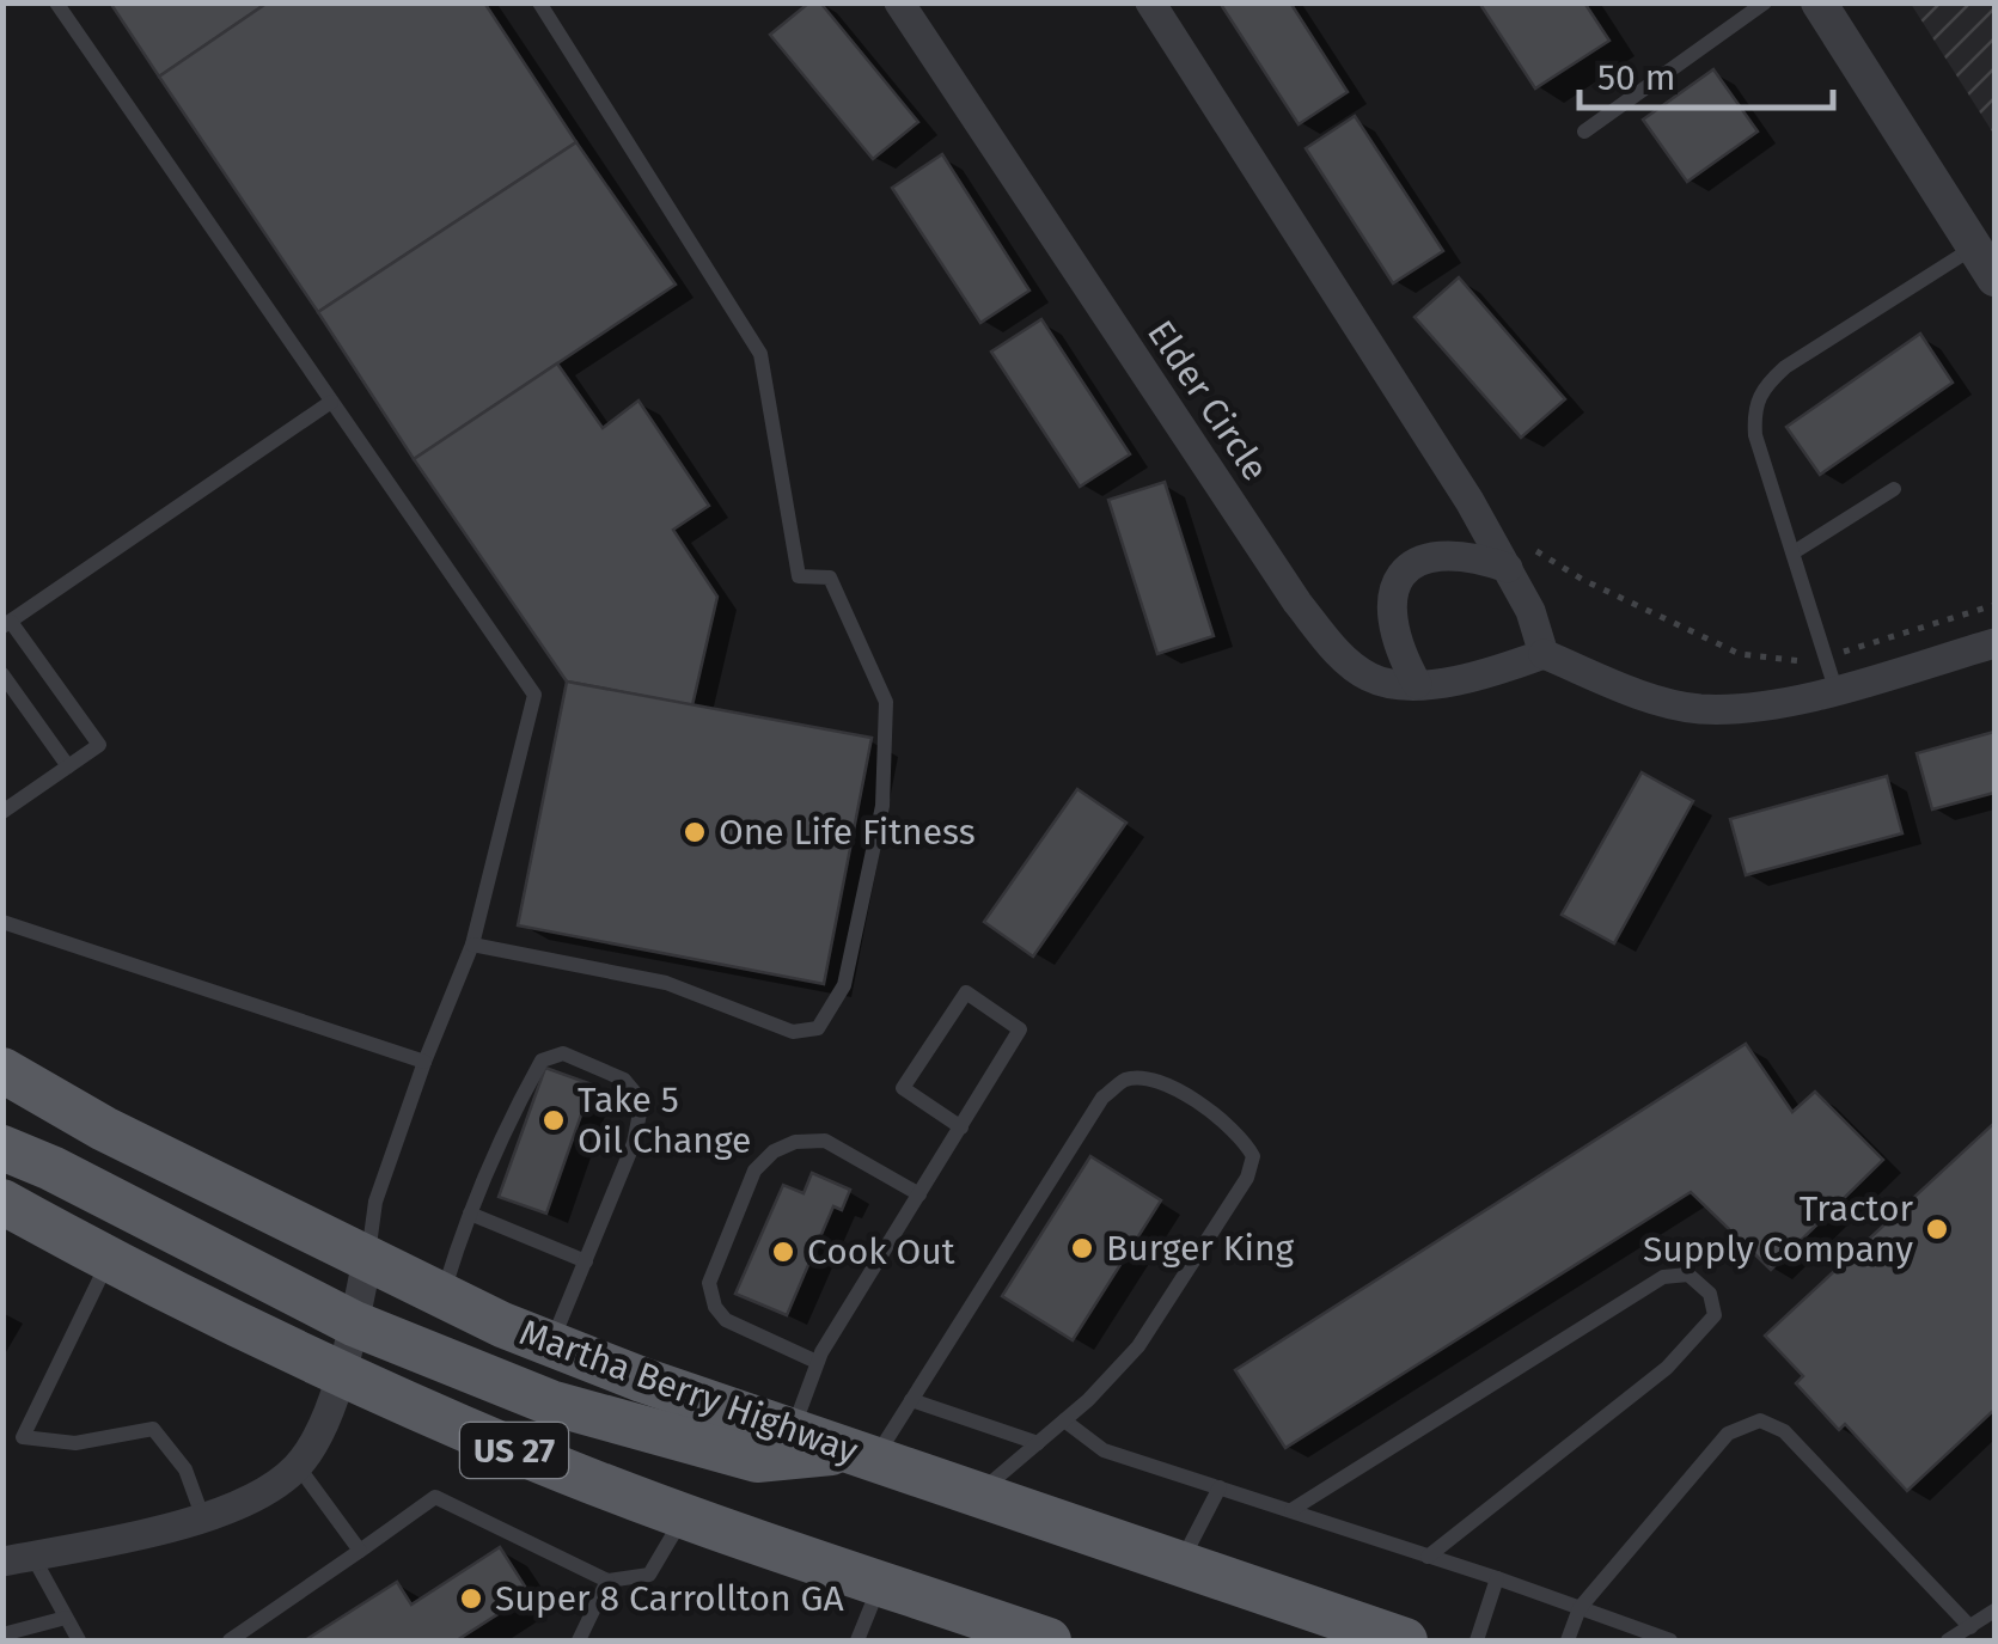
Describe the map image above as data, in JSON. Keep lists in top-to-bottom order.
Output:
{
  "streets": {
    "main road": ["Martha Berry Highway", "US 27"],
    "street": ["Elder Circle"]
  },
  "places": [
    "One Life Fitness",
    "Take 5 Oil Change",
    "Tractor Supply Company",
    "Burger King",
    "Cook Out",
    "Super 8 Carrollton GA"
  ],
  "scale_bar": "50 m"
}
